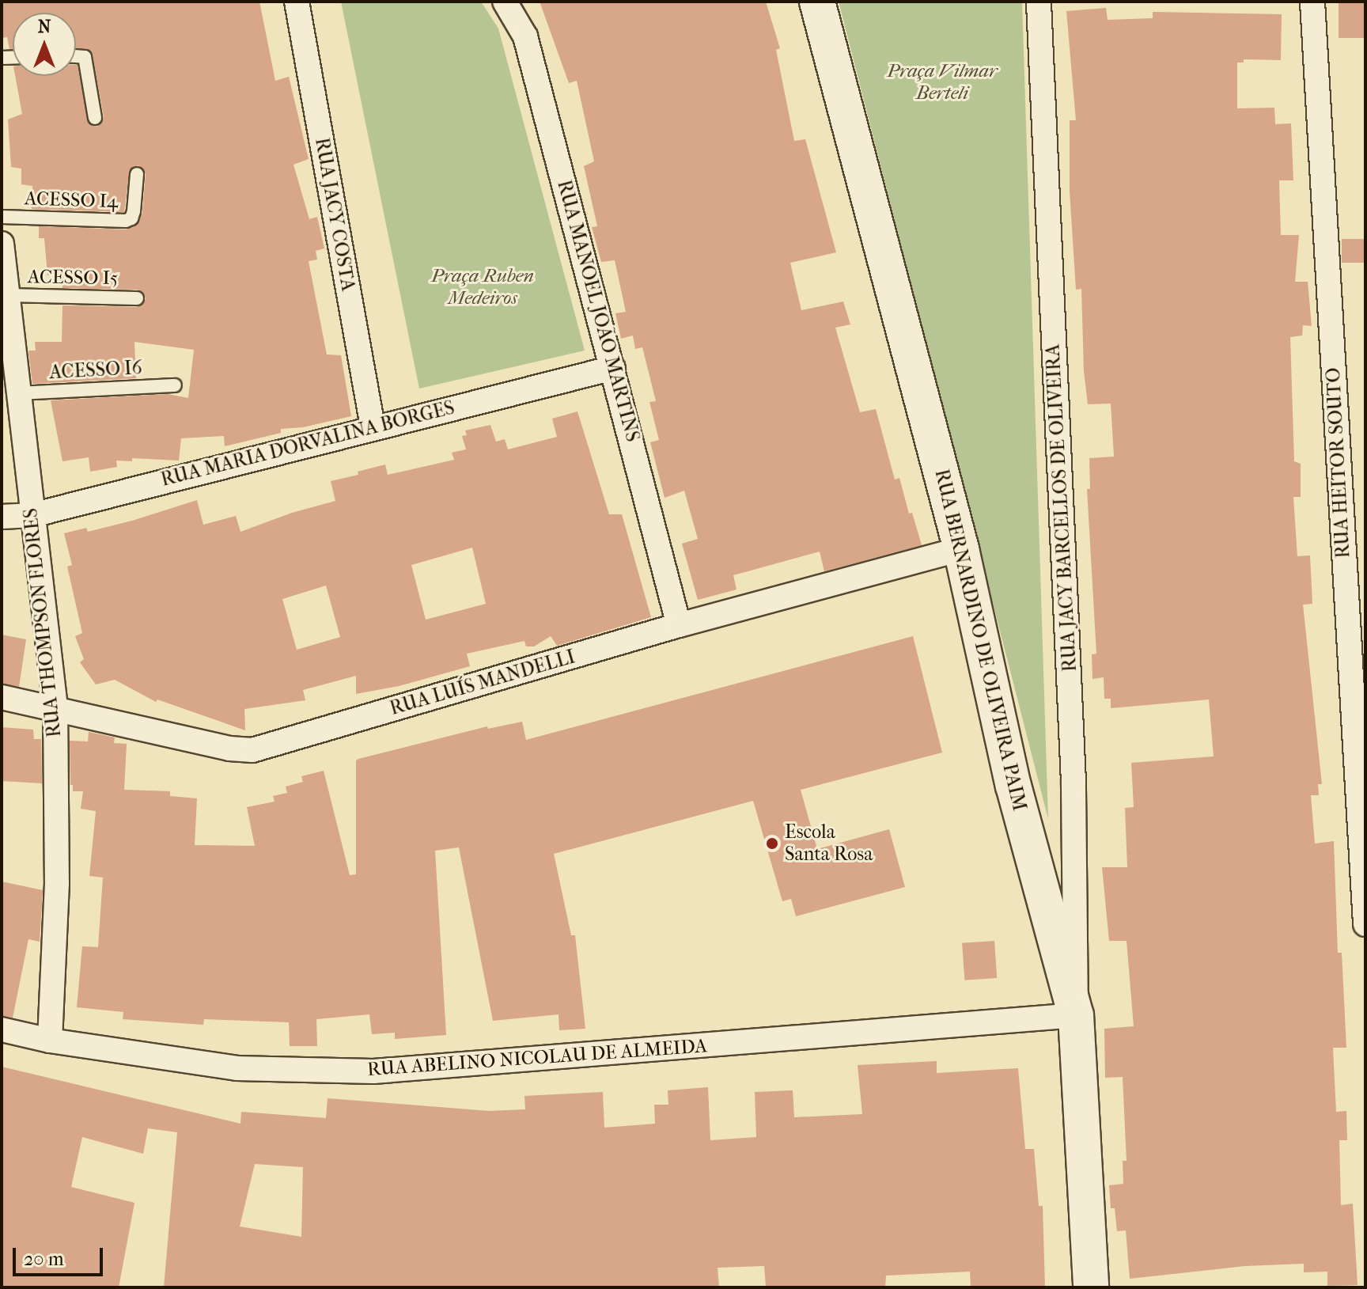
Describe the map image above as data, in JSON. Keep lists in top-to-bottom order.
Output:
{
  "streets": {
    "street": [
      "RUA JACY COSTA",
      "RUA MANOEL JOÃO MARTINS",
      "RUA MARIA DORVALINA BORGES",
      "RUA HEITOR SOUTO",
      "RUA JACY BARCELLOS DE OLIVEIRA",
      "RUA THOMPSON FLORES",
      "RUA BERNARDINO DE OLIVEIRA PAIM",
      "RUA LUÍS MANDELLI",
      "RUA ABELINO NICOLAU DE ALMEIDA"
    ],
    "lane": ["ACESSO I4", "ACESSO I5", "ACESSO I6"]
  },
  "crossings": [
    ["RUA JACY COSTA", "RUA MARIA DORVALINA BORGES"],
    ["ACESSO I5", "RUA THOMPSON FLORES"],
    ["RUA MANOEL JOÃO MARTINS", "RUA MARIA DORVALINA BORGES"],
    ["RUA MANOEL JOÃO MARTINS", "RUA LUÍS MANDELLI"],
    ["ACESSO I6", "RUA THOMPSON FLORES"],
    ["RUA MARIA DORVALINA BORGES", "RUA THOMPSON FLORES"],
    ["RUA JACY BARCELLOS DE OLIVEIRA", "RUA BERNARDINO DE OLIVEIRA PAIM"],
    ["RUA JACY BARCELLOS DE OLIVEIRA", "RUA ABELINO NICOLAU DE ALMEIDA"],
    ["RUA THOMPSON FLORES", "RUA LUÍS MANDELLI"],
    ["RUA THOMPSON FLORES", "RUA ABELINO NICOLAU DE ALMEIDA"],
    ["RUA BERNARDINO DE OLIVEIRA PAIM", "RUA LUÍS MANDELLI"],
    ["RUA BERNARDINO DE OLIVEIRA PAIM", "RUA ABELINO NICOLAU DE ALMEIDA"]
  ],
  "parks": ["Praça Vilmar Berteli", "Praça Ruben Medeiros"],
  "places": ["Escola Santa Rosa"],
  "scale_bar": "20 m",
  "north": "top"
}
